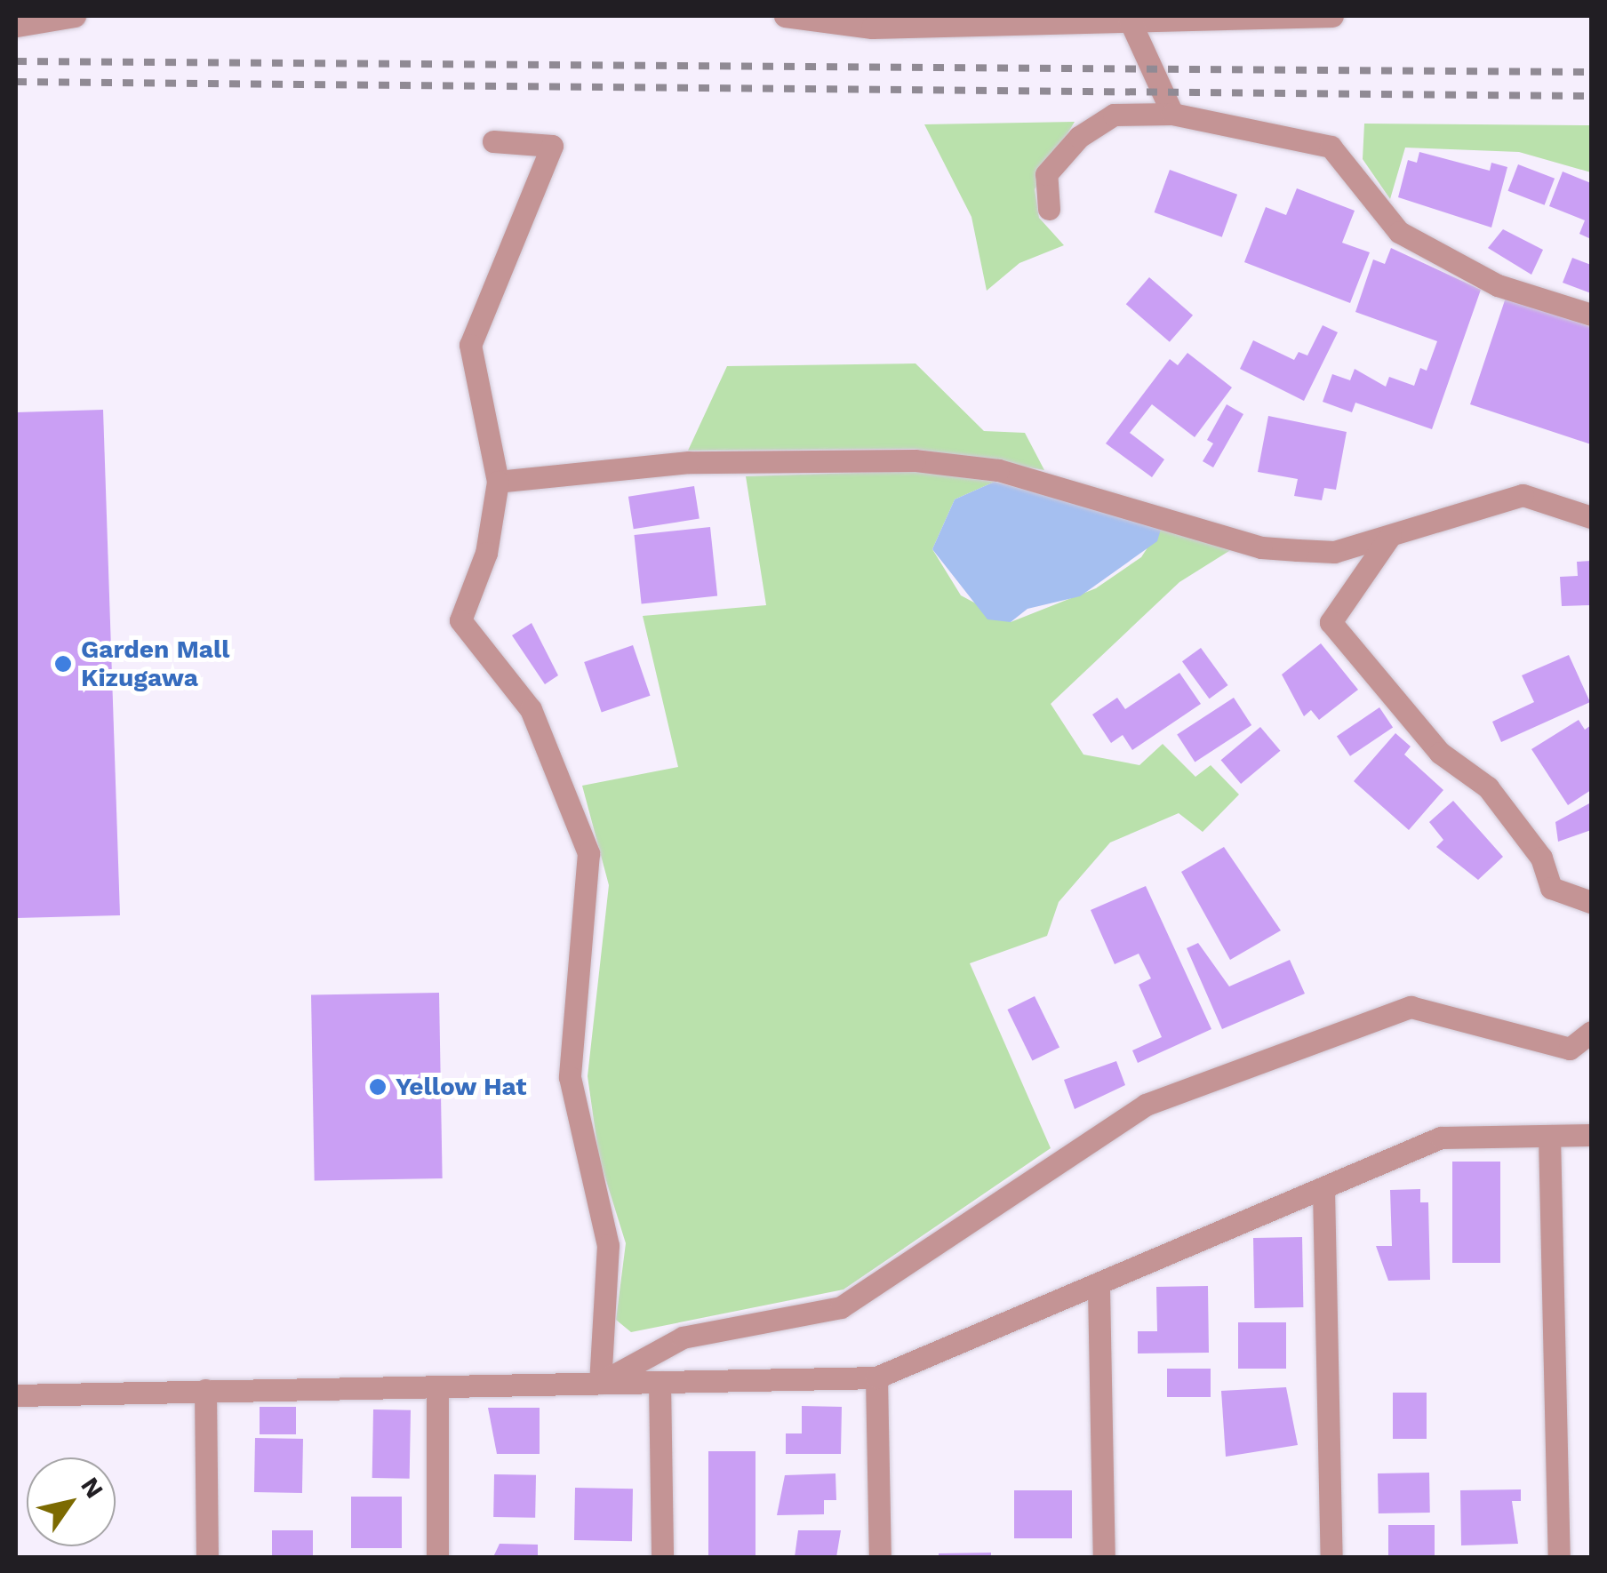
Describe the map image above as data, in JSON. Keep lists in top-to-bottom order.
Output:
{
  "places": ["Garden Mall Kizugawa", "Yellow Hat"],
  "north": "top right"
}
